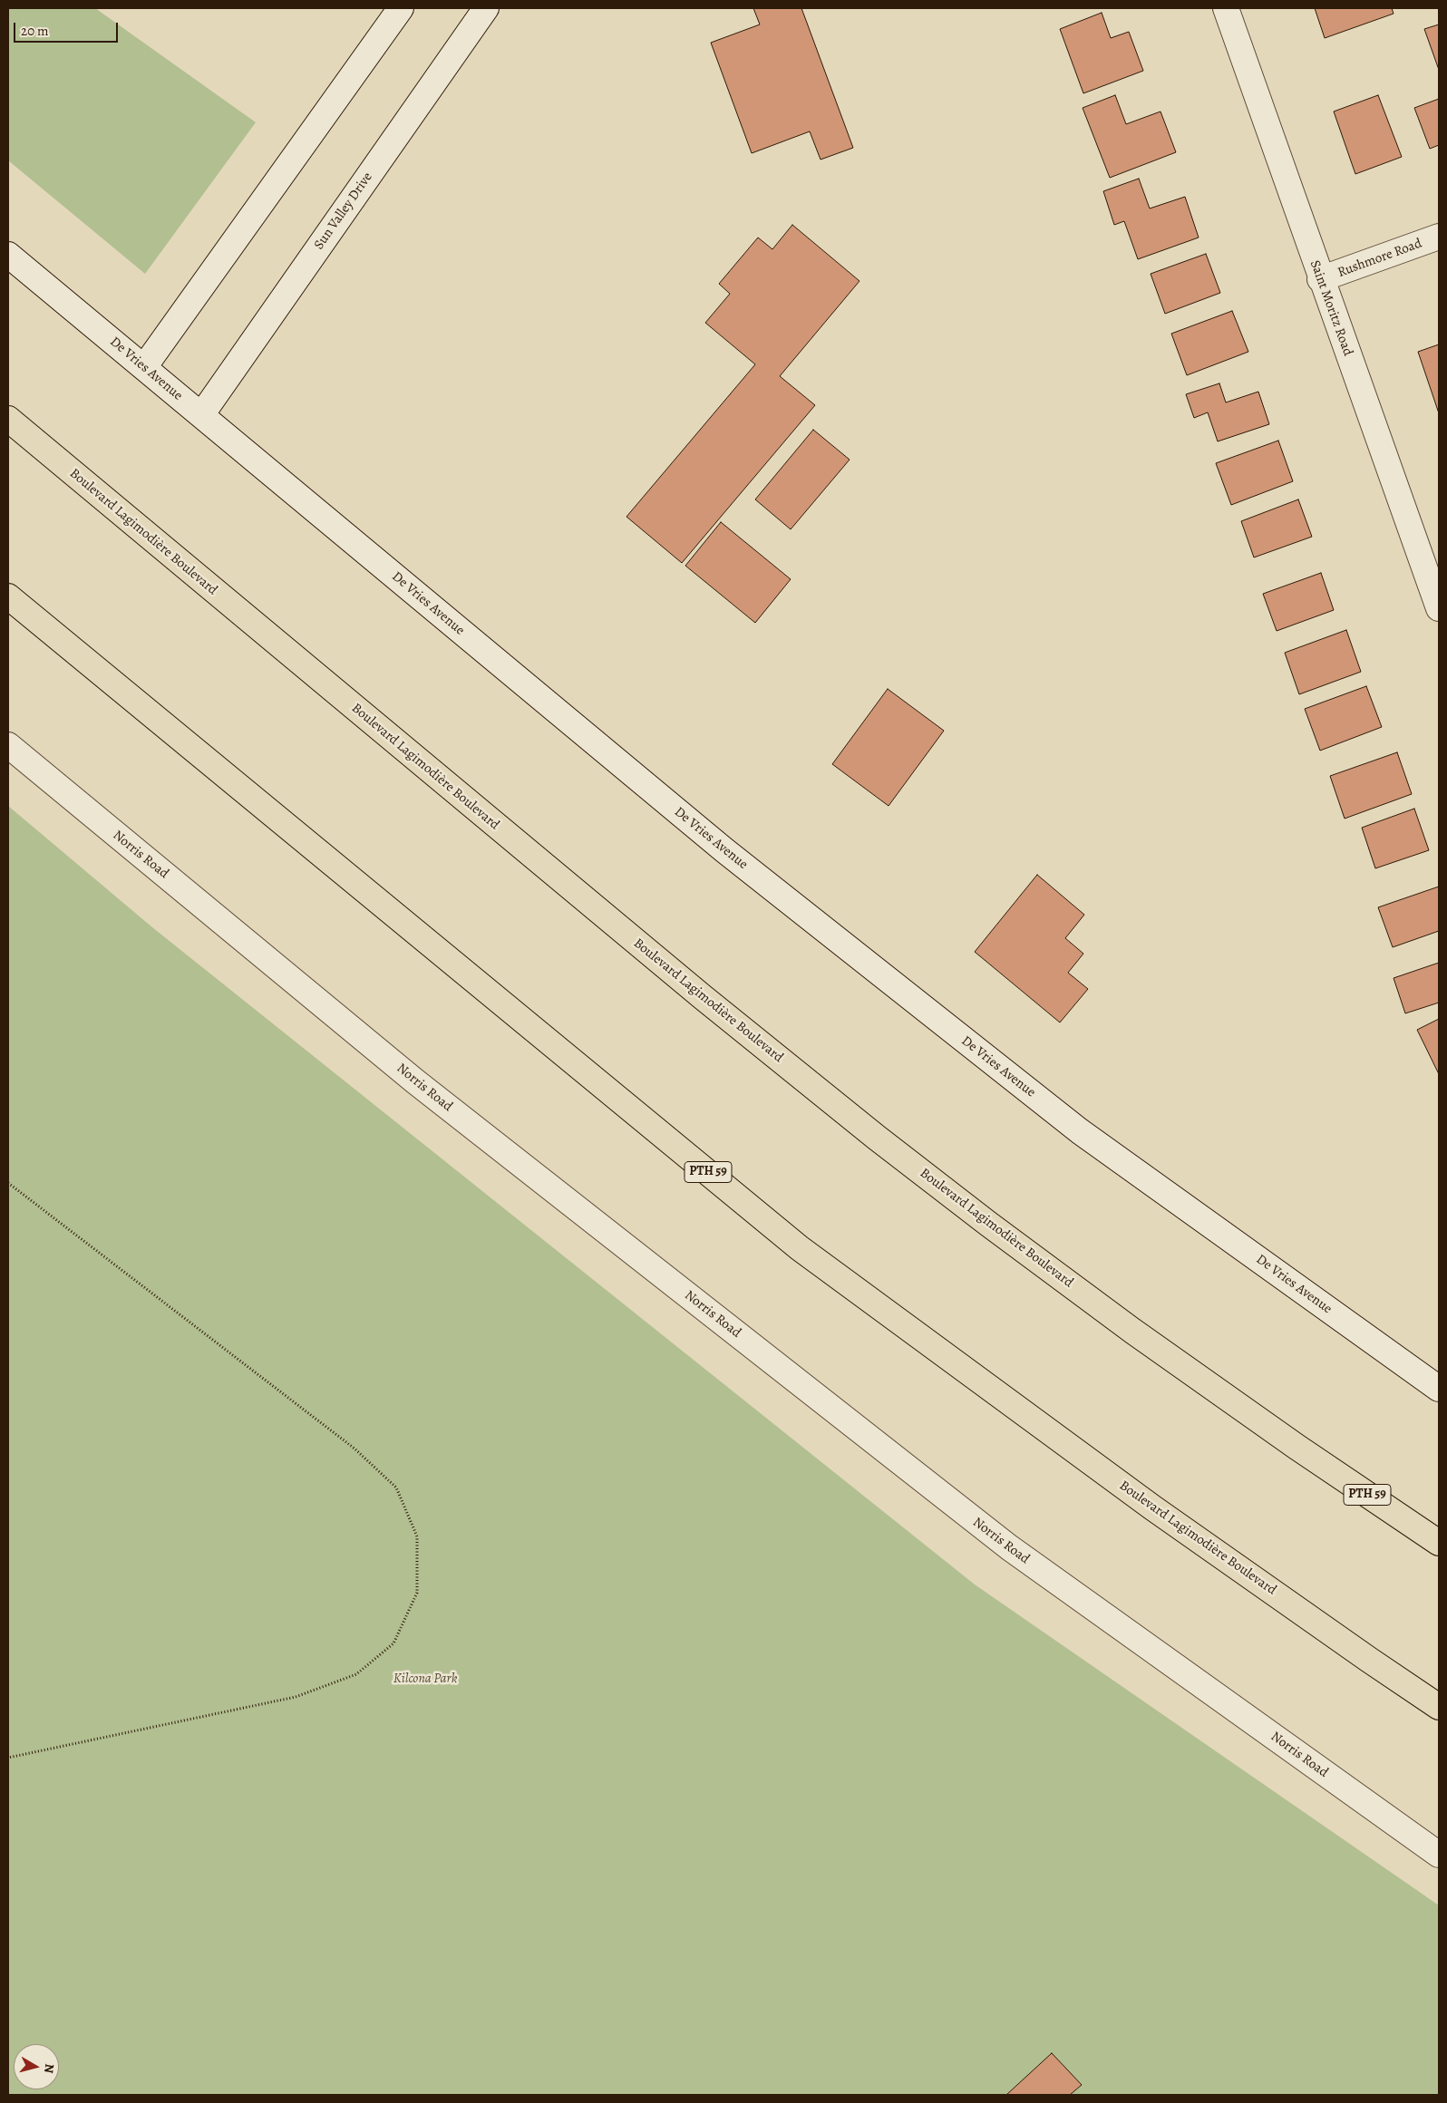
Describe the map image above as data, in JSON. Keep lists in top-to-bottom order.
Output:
{
  "streets": {
    "main road": ["Boulevard Lagimodière Boulevard", "PTH 59"],
    "street": [
      "Sun Valley Drive",
      "Rushmore Road",
      "Saint Moritz Road",
      "De Vries Avenue",
      "Norris Road"
    ]
  },
  "crossings": [
    ["Sun Valley Drive", "De Vries Avenue"],
    ["Rushmore Road", "Saint Moritz Road"]
  ],
  "parks": ["Kilcona Park"],
  "scale_bar": "20 m",
  "north": "right"
}
